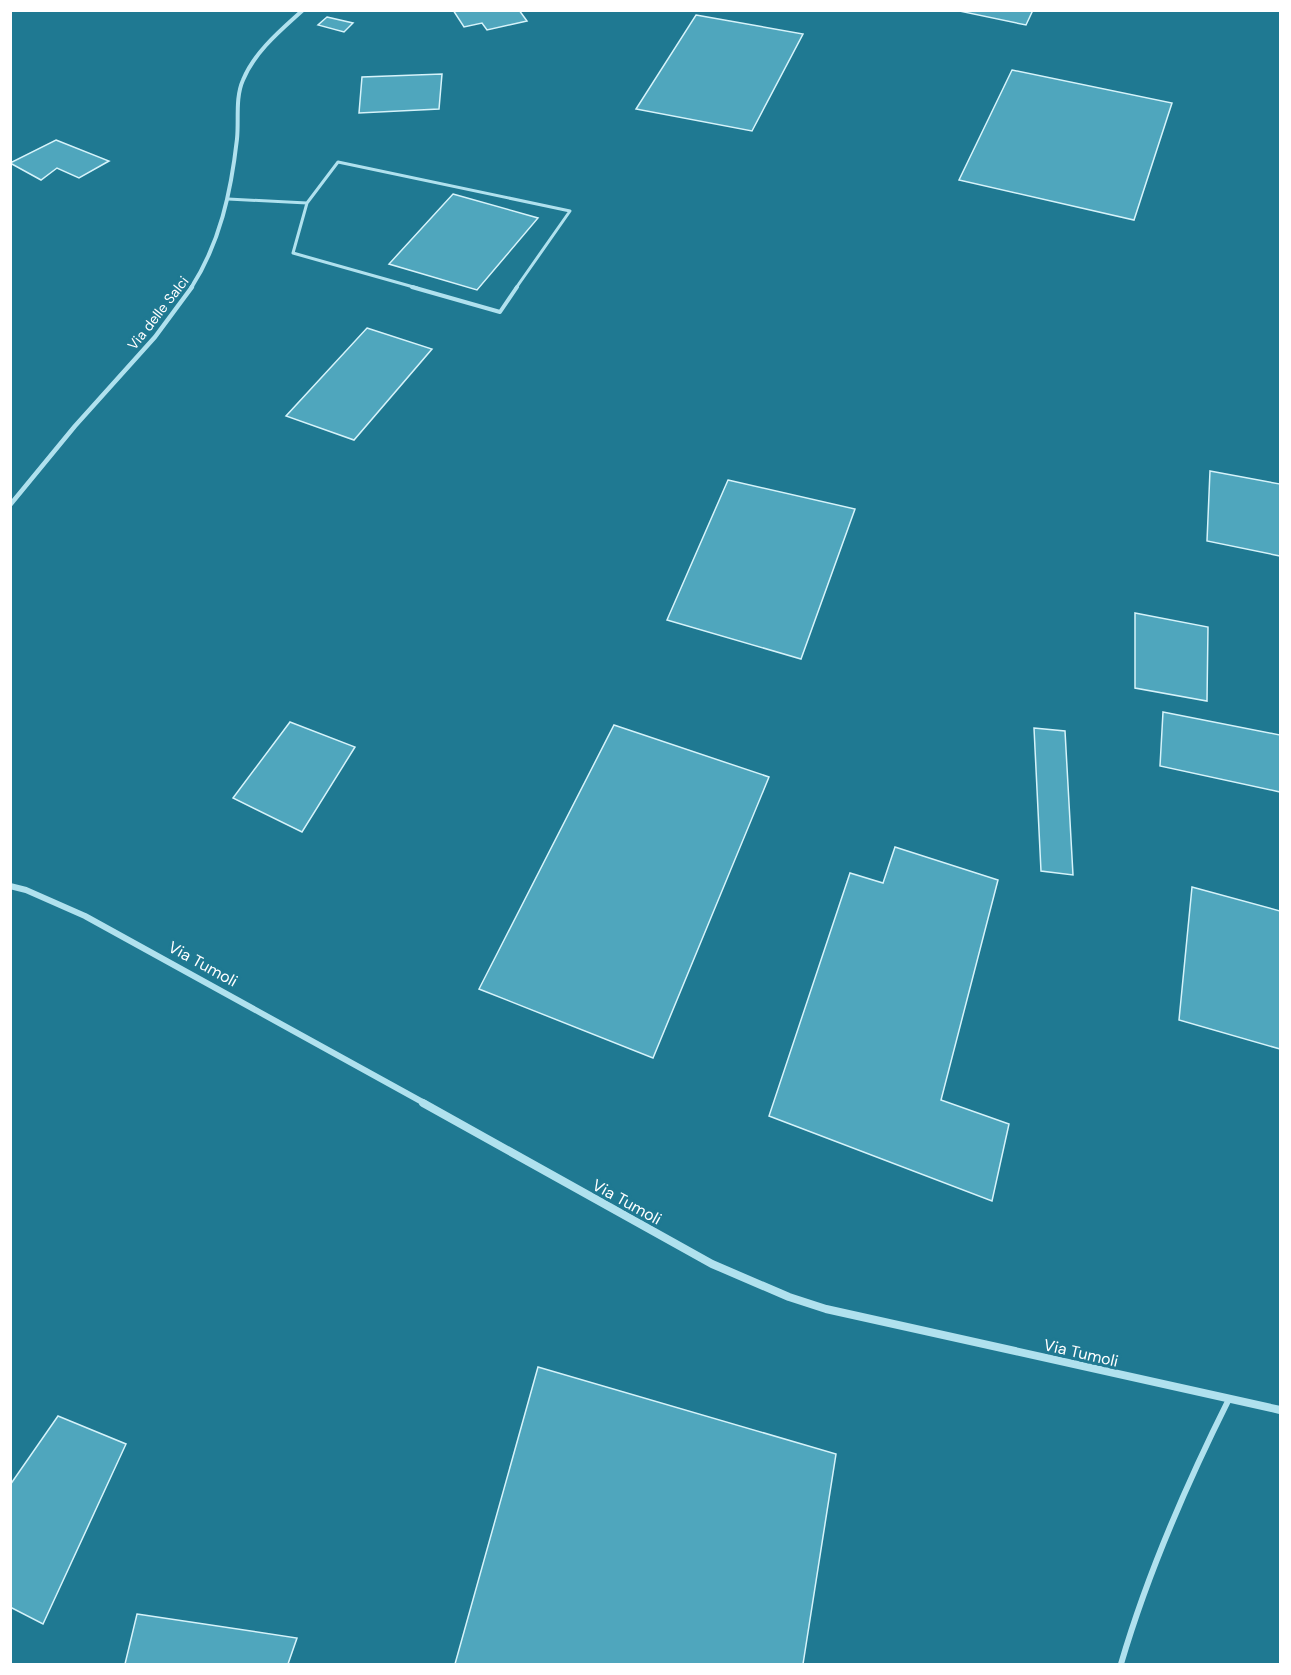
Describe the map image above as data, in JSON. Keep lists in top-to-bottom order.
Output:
{
  "streets": {
    "street": ["Via delle Salci", "Via Tumoli"]
  }
}
